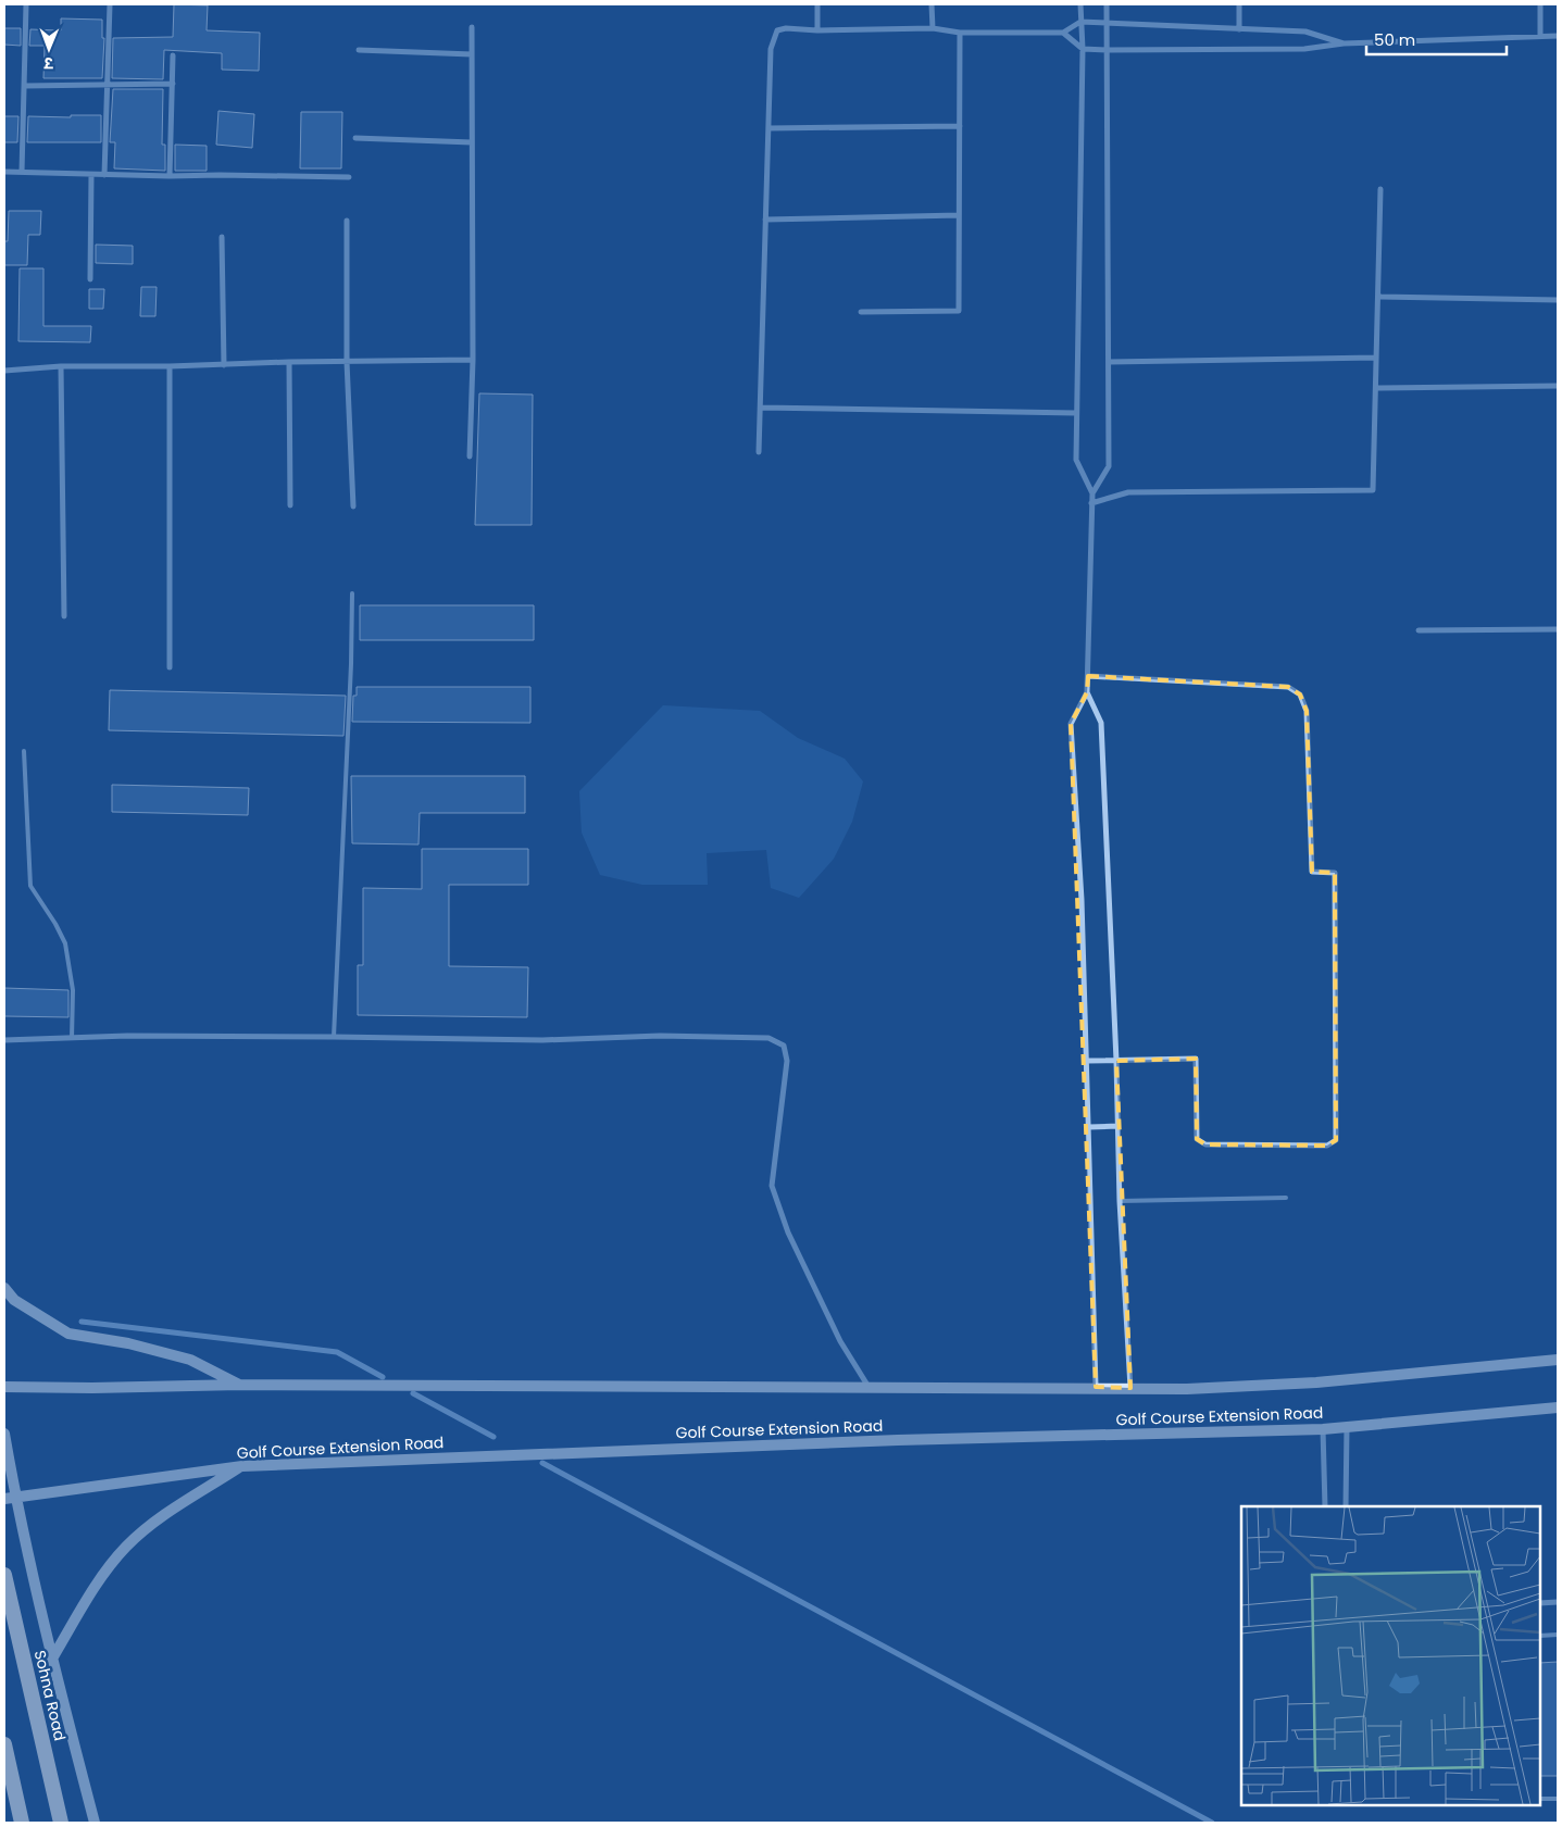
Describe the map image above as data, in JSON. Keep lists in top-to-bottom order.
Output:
{
  "streets": {
    "highway": ["Sohna Road"],
    "main road": ["Golf Course Extension Road"]
  },
  "scale_bar": "50 m",
  "north": "bottom"
}
